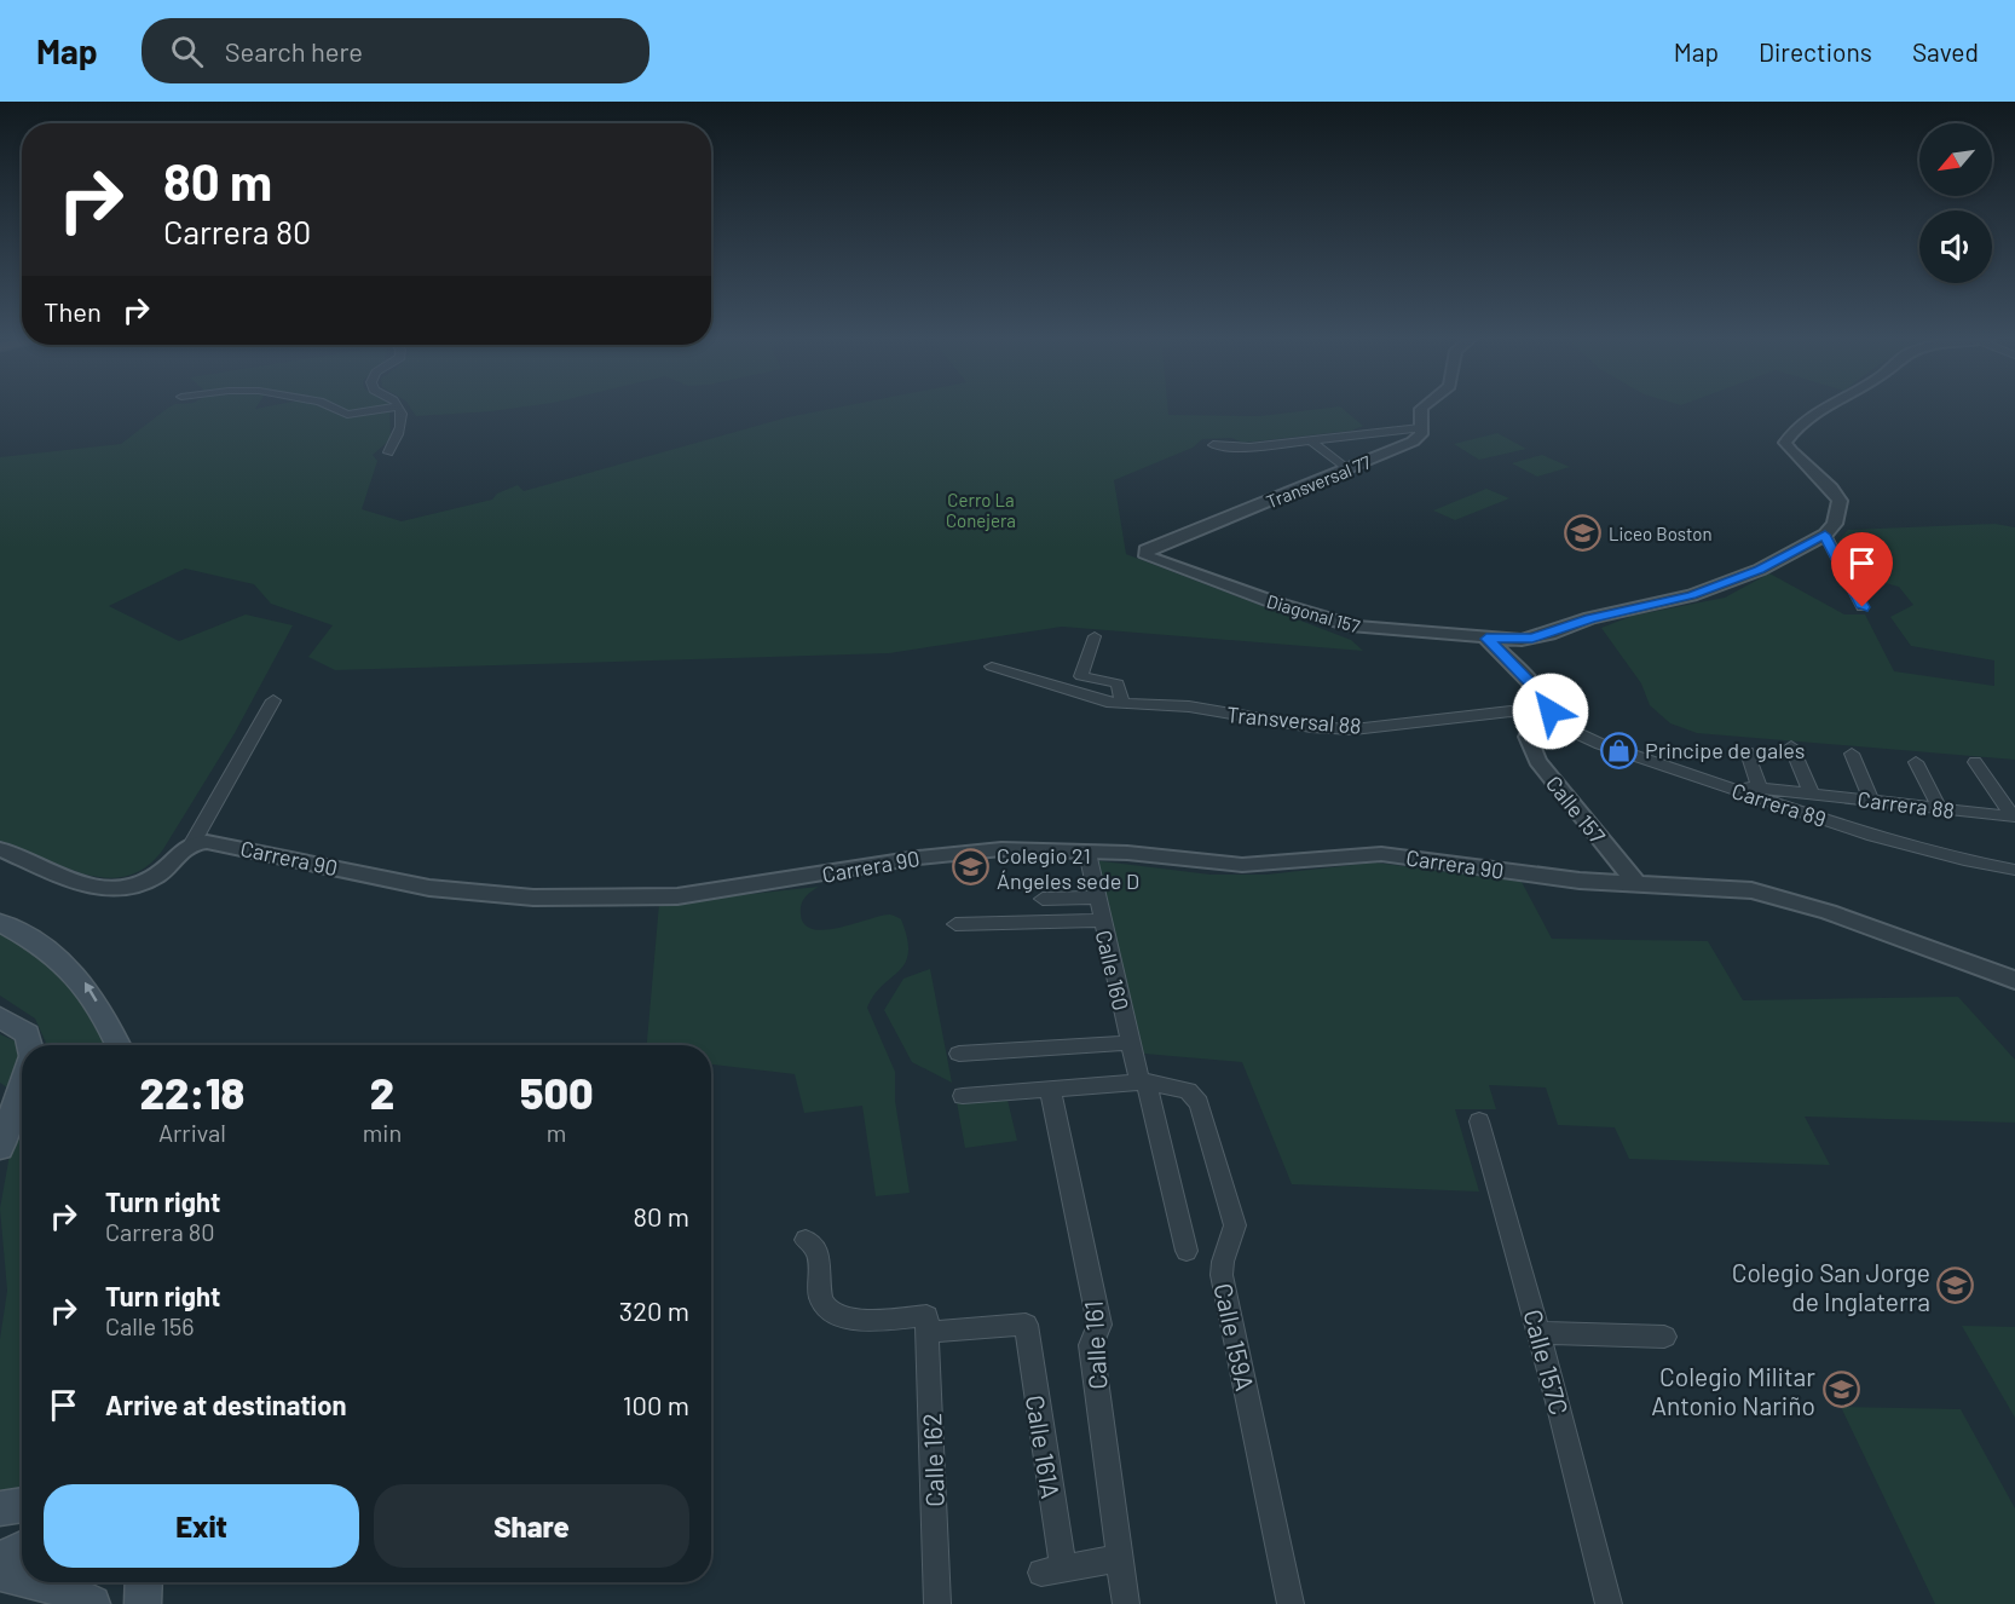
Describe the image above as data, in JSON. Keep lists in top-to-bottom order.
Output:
{
  "streets": {
    "street": [
      "Transversal 77",
      "Diagonal 157",
      "Transversal 88",
      "Carrera 89",
      "Carrera 88",
      "Calle 157",
      "Carrera 90",
      "Calle 160",
      "Calle 159A",
      "Calle 161",
      "Calle 157C",
      "Calle 161A",
      "Calle 162"
    ]
  },
  "crossings": [
    ["Transversal 77", "Diagonal 157"],
    ["Transversal 88", "Carrera 89"],
    ["Transversal 88", "Calle 157"],
    ["Carrera 89", "Carrera 88"],
    ["Carrera 89", "Calle 157"],
    ["Calle 157", "Carrera 90"],
    ["Calle 160", "Calle 159A"],
    ["Calle 161", "Calle 161A"],
    ["Calle 161A", "Calle 162"]
  ],
  "parks": ["Cerro La Conejera"],
  "places": {
    "school or university": [
      "Liceo Boston",
      "Colegio 21 Ángeles sede D",
      "Colegio San Jorge de Inglaterra",
      "Colegio Militar Antonio Nariño"
    ],
    "shop": ["Principe de gales"]
  },
  "north": "bottom left",
  "page": {
    "header": "Map",
    "search": "Search here",
    "nav": ["Map", "Directions", "Saved"],
    "turn": ["80 m", "Carrera 80"],
    "then": "Then",
    "eta": [
      "22:18",
      "Arrival",
      "2",
      "min",
      "500",
      "m"
    ],
    "list": [
      {
        "name": "Turn right",
        "note": "Carrera 80",
        "value": "80 m"
      },
      {
        "name": "Turn right",
        "note": "Calle 156",
        "value": "320 m"
      },
      {
        "name": "Arrive at destination",
        "value": "100 m"
      }
    ],
    "buttons": ["Exit", "Share"]
  }
}
